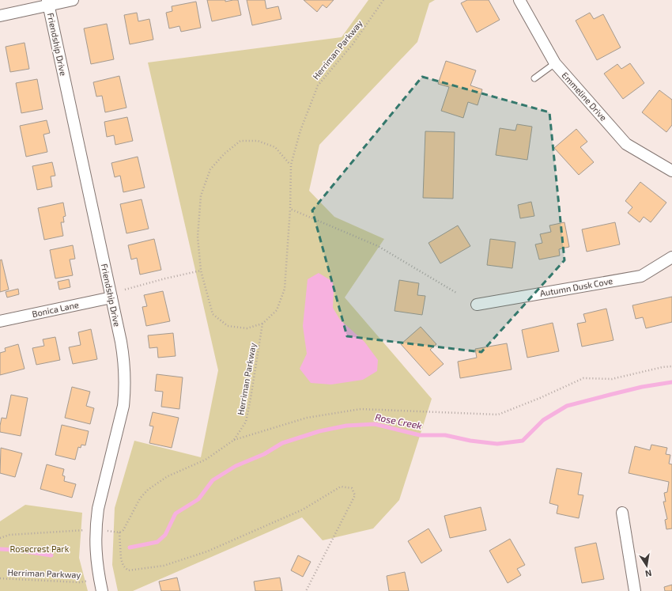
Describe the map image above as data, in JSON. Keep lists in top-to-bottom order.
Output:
{
  "streets": {
    "street": [
      "Friendship Drive",
      "Emmeline Drive",
      "Autumn Dusk Cove",
      "Bonica Lane"
    ],
    "path": ["Herriman Parkway"]
  },
  "crossings": [
    ["Friendship Drive", "Bonica Lane"]
  ],
  "water": ["Rose Creek"],
  "parks": ["Rosecrest Park"],
  "north": "bottom"
}
